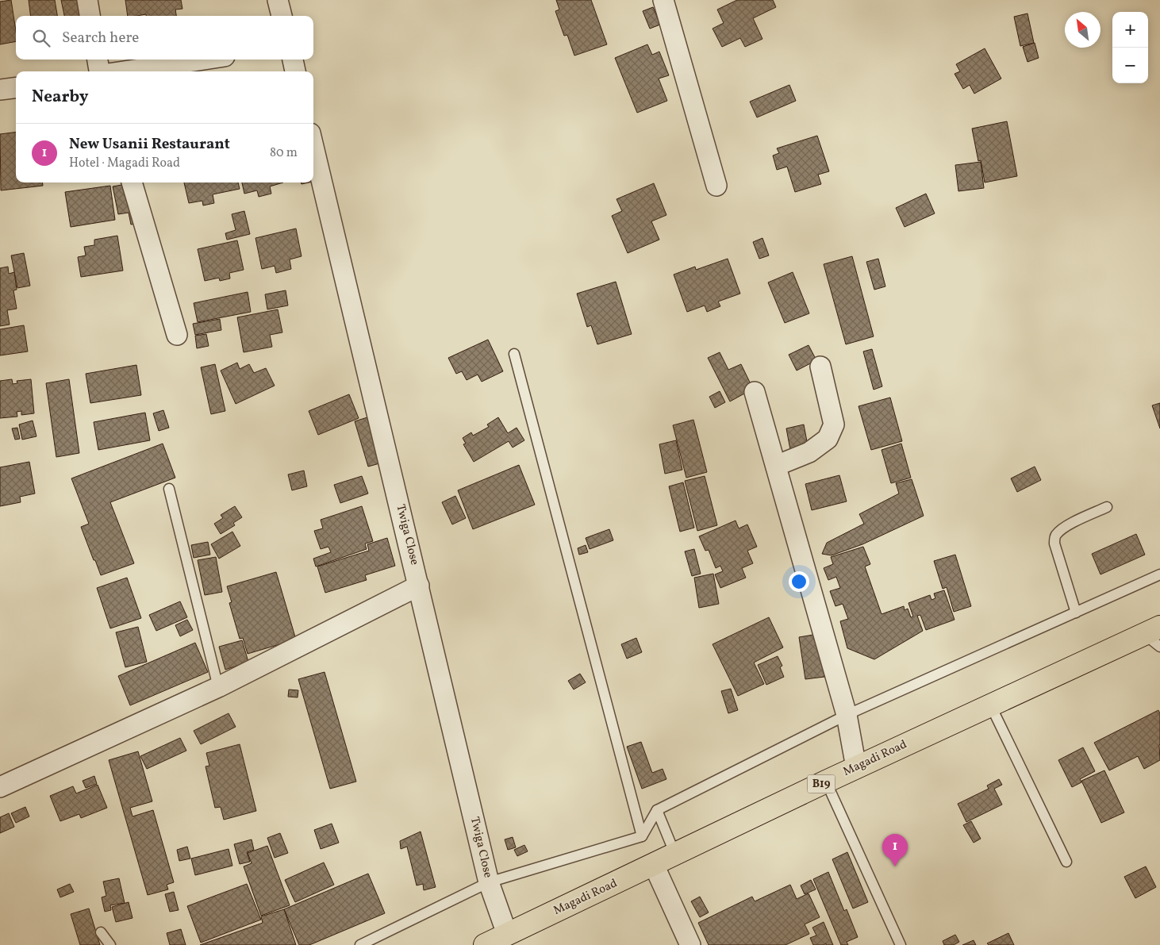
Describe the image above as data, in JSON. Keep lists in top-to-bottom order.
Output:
{
  "streets": {
    "highway": ["Magadi Road", "B19"],
    "street": ["Twiga Close"]
  },
  "crossings": [
    ["Twiga Close", "Magadi Road"]
  ],
  "north": "top left",
  "page": {
    "map_buttons": ["+", "−"],
    "search": "Search here",
    "heading": "Nearby",
    "list": [
      {
        "mark": "1",
        "name": "New Usanii Restaurant",
        "note": "Hotel · Magadi Road",
        "value": "80 m"
      }
    ],
    "pins": "1"
  }
}
